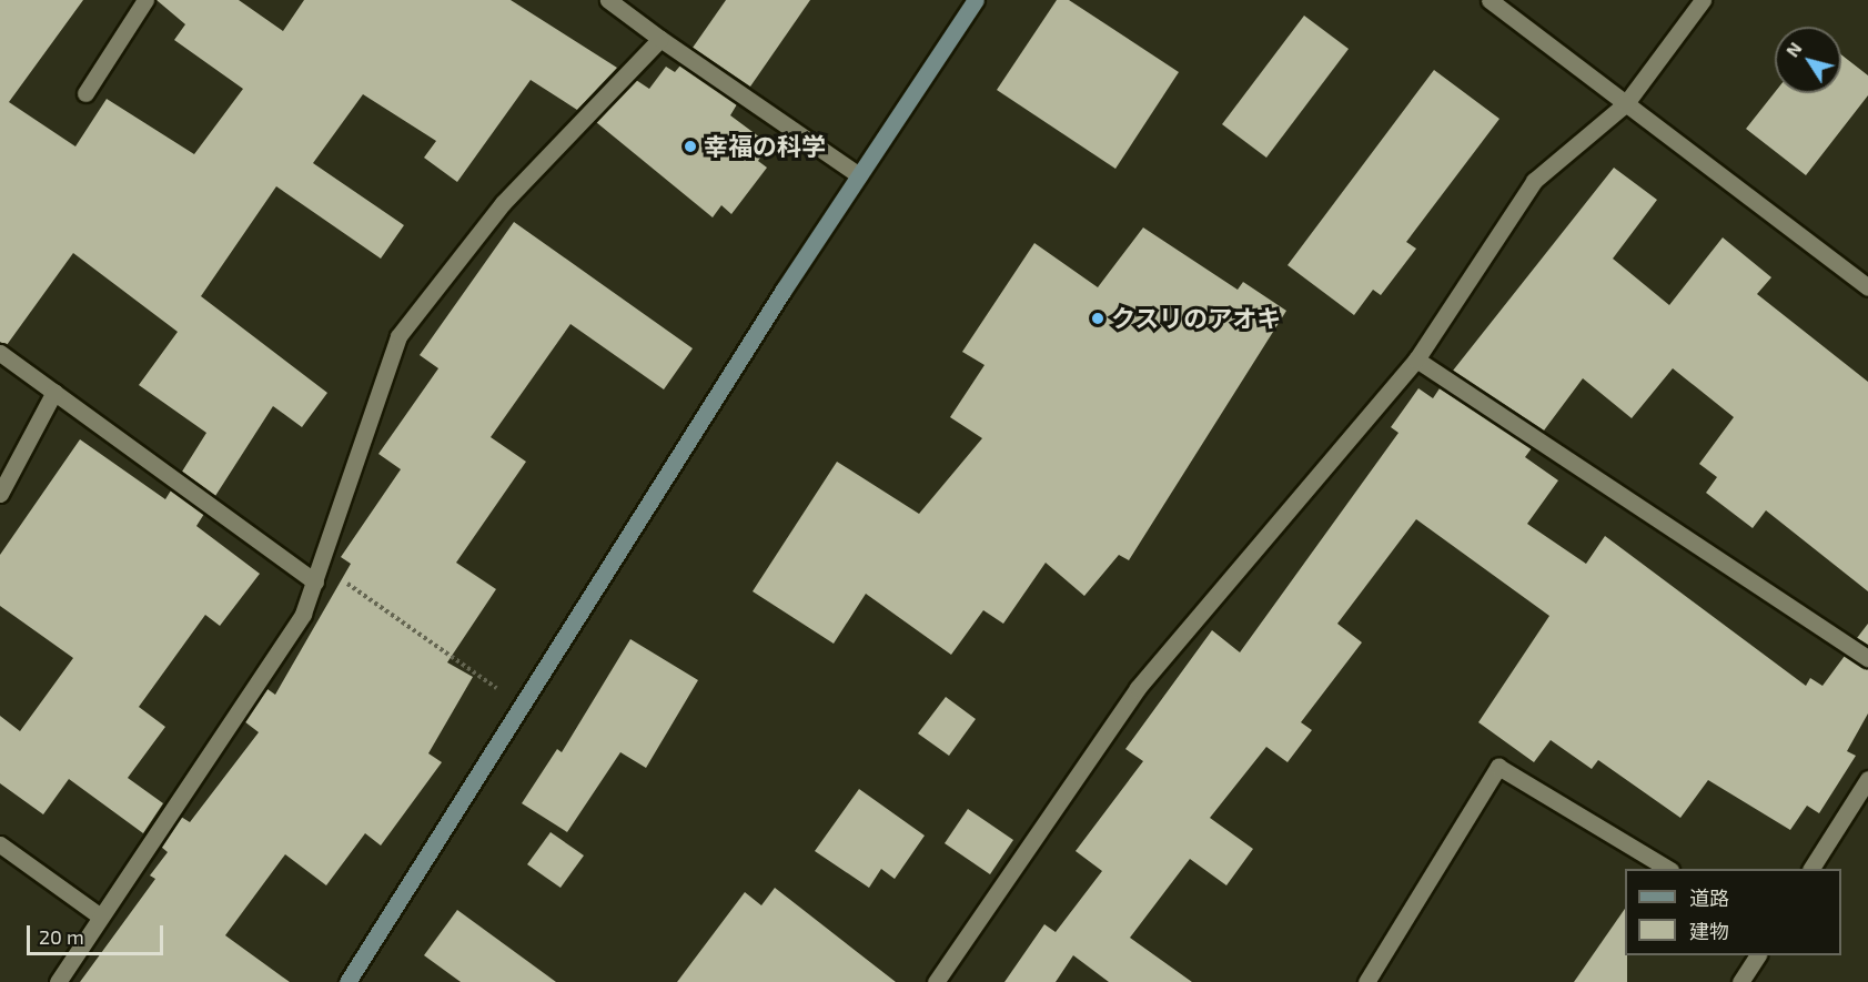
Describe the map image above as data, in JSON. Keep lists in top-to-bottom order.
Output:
{
  "places": ["幸福の科学", "クスリのアオキ"],
  "legend": ["道路", "建物"],
  "scale_bar": "20 m",
  "north": "top left"
}
